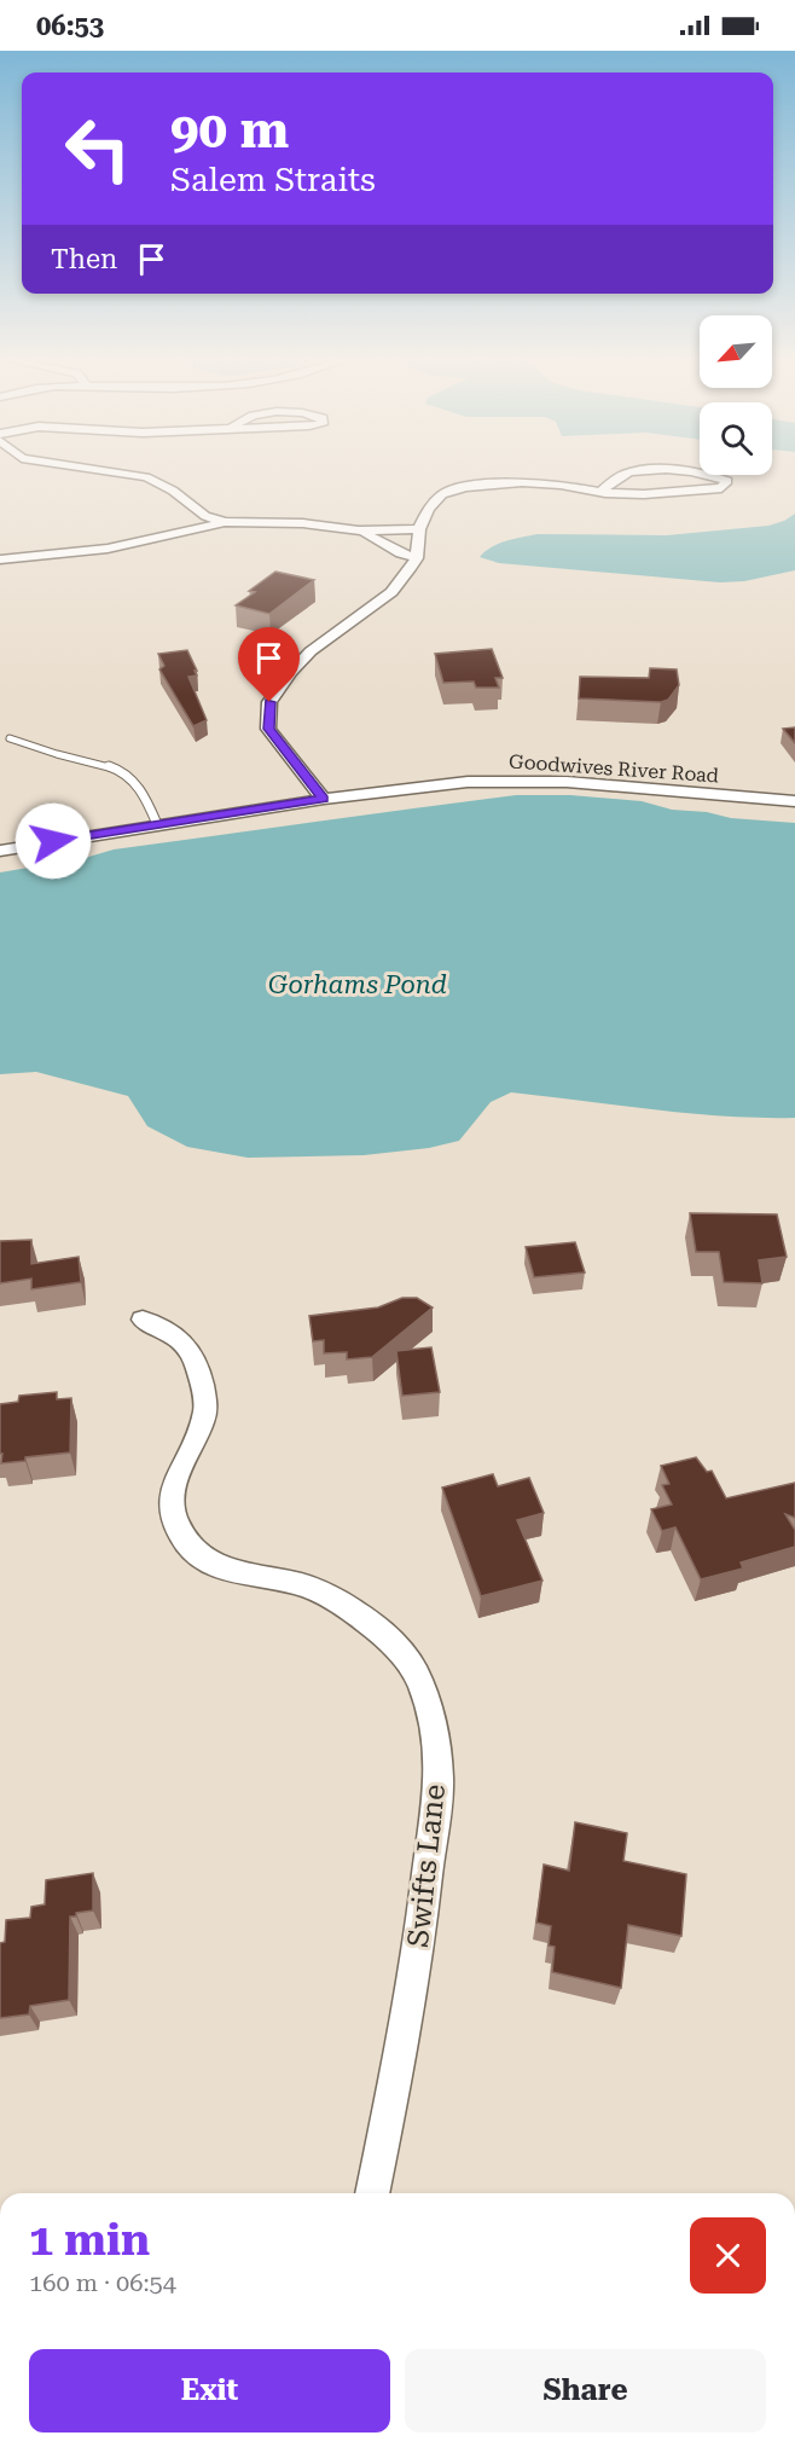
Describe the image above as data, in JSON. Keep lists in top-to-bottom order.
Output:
{
  "streets": {
    "street": ["Goodwives River Road", "Swifts Lane"]
  },
  "water": ["Gorhams Pond"],
  "north": "bottom left",
  "page": {
    "status": "06:53",
    "turn": ["90 m", "Salem Straits"],
    "then": "Then",
    "heading": ["1 min", "160 m · 06:54"],
    "buttons": ["Exit", "Share"]
  }
}
